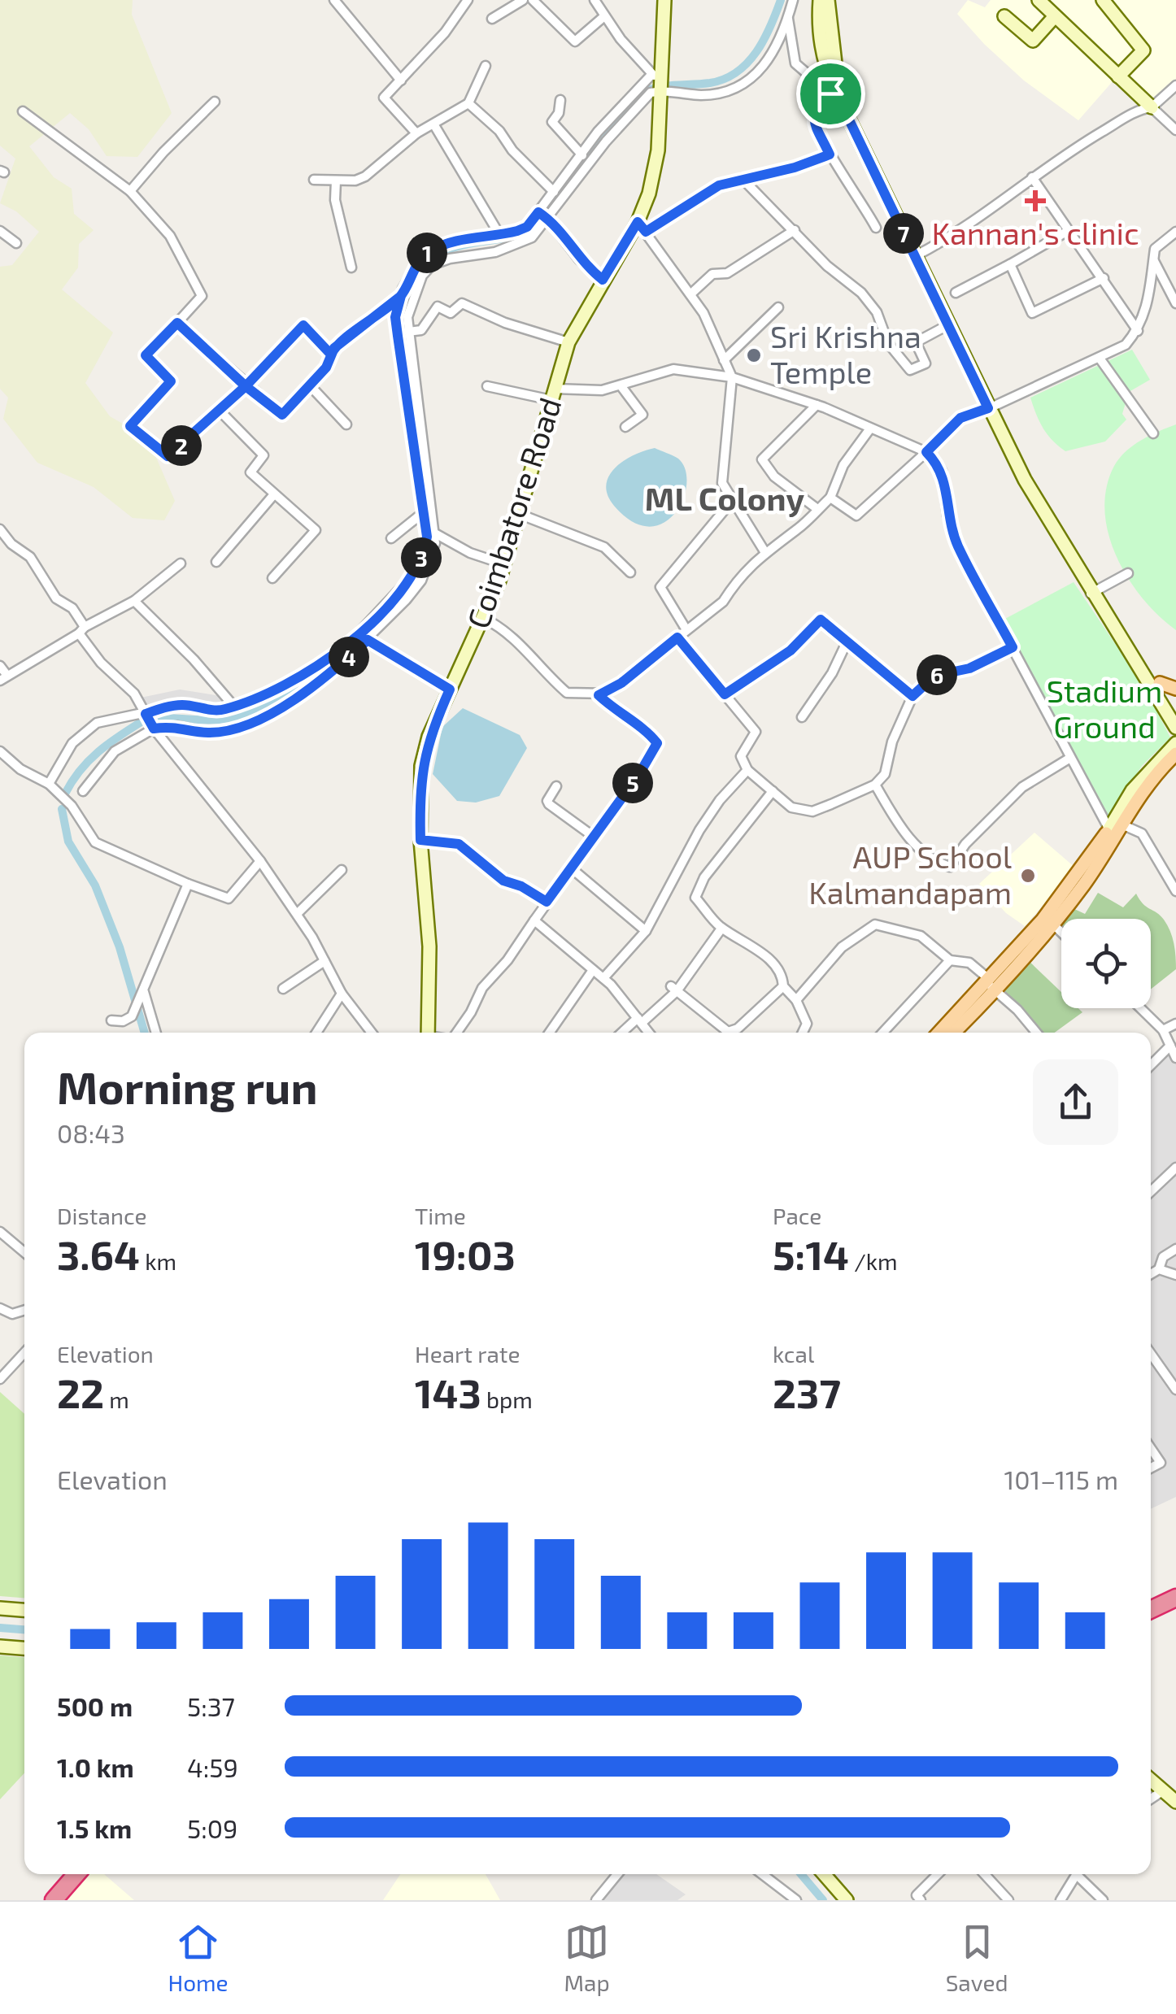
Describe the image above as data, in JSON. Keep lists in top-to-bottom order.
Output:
{
  "streets": {
    "street": ["Coimbatore Road"]
  },
  "districts": ["ML Colony"],
  "parks": ["Stadium Ground"],
  "places": {
    "health": ["Kannan's clinic"],
    "other": ["Sri Krishna Temple", "AUP School Kalmandapam"]
  },
  "page": {
    "pins": [
      "7",
      "1",
      "2",
      "3",
      "4",
      "6",
      "5"
    ],
    "heading": ["Morning run", "08:43"],
    "stats": [
      ["Distance", "3.64 km"],
      ["Time", "19:03"],
      ["Pace", "5:14 /km"],
      ["Elevation", "22 m"],
      ["Heart rate", "143 bpm"],
      ["kcal", "237"]
    ],
    "chart": ["Elevation", "101–115 m"],
    "list": [
      {
        "name": "500 m",
        "note": "5:37"
      },
      {
        "name": "1.0 km",
        "note": "4:59"
      },
      {
        "name": "1.5 km",
        "note": "5:09"
      }
    ],
    "tabs": ["Home", "Map", "Saved"]
  }
}
